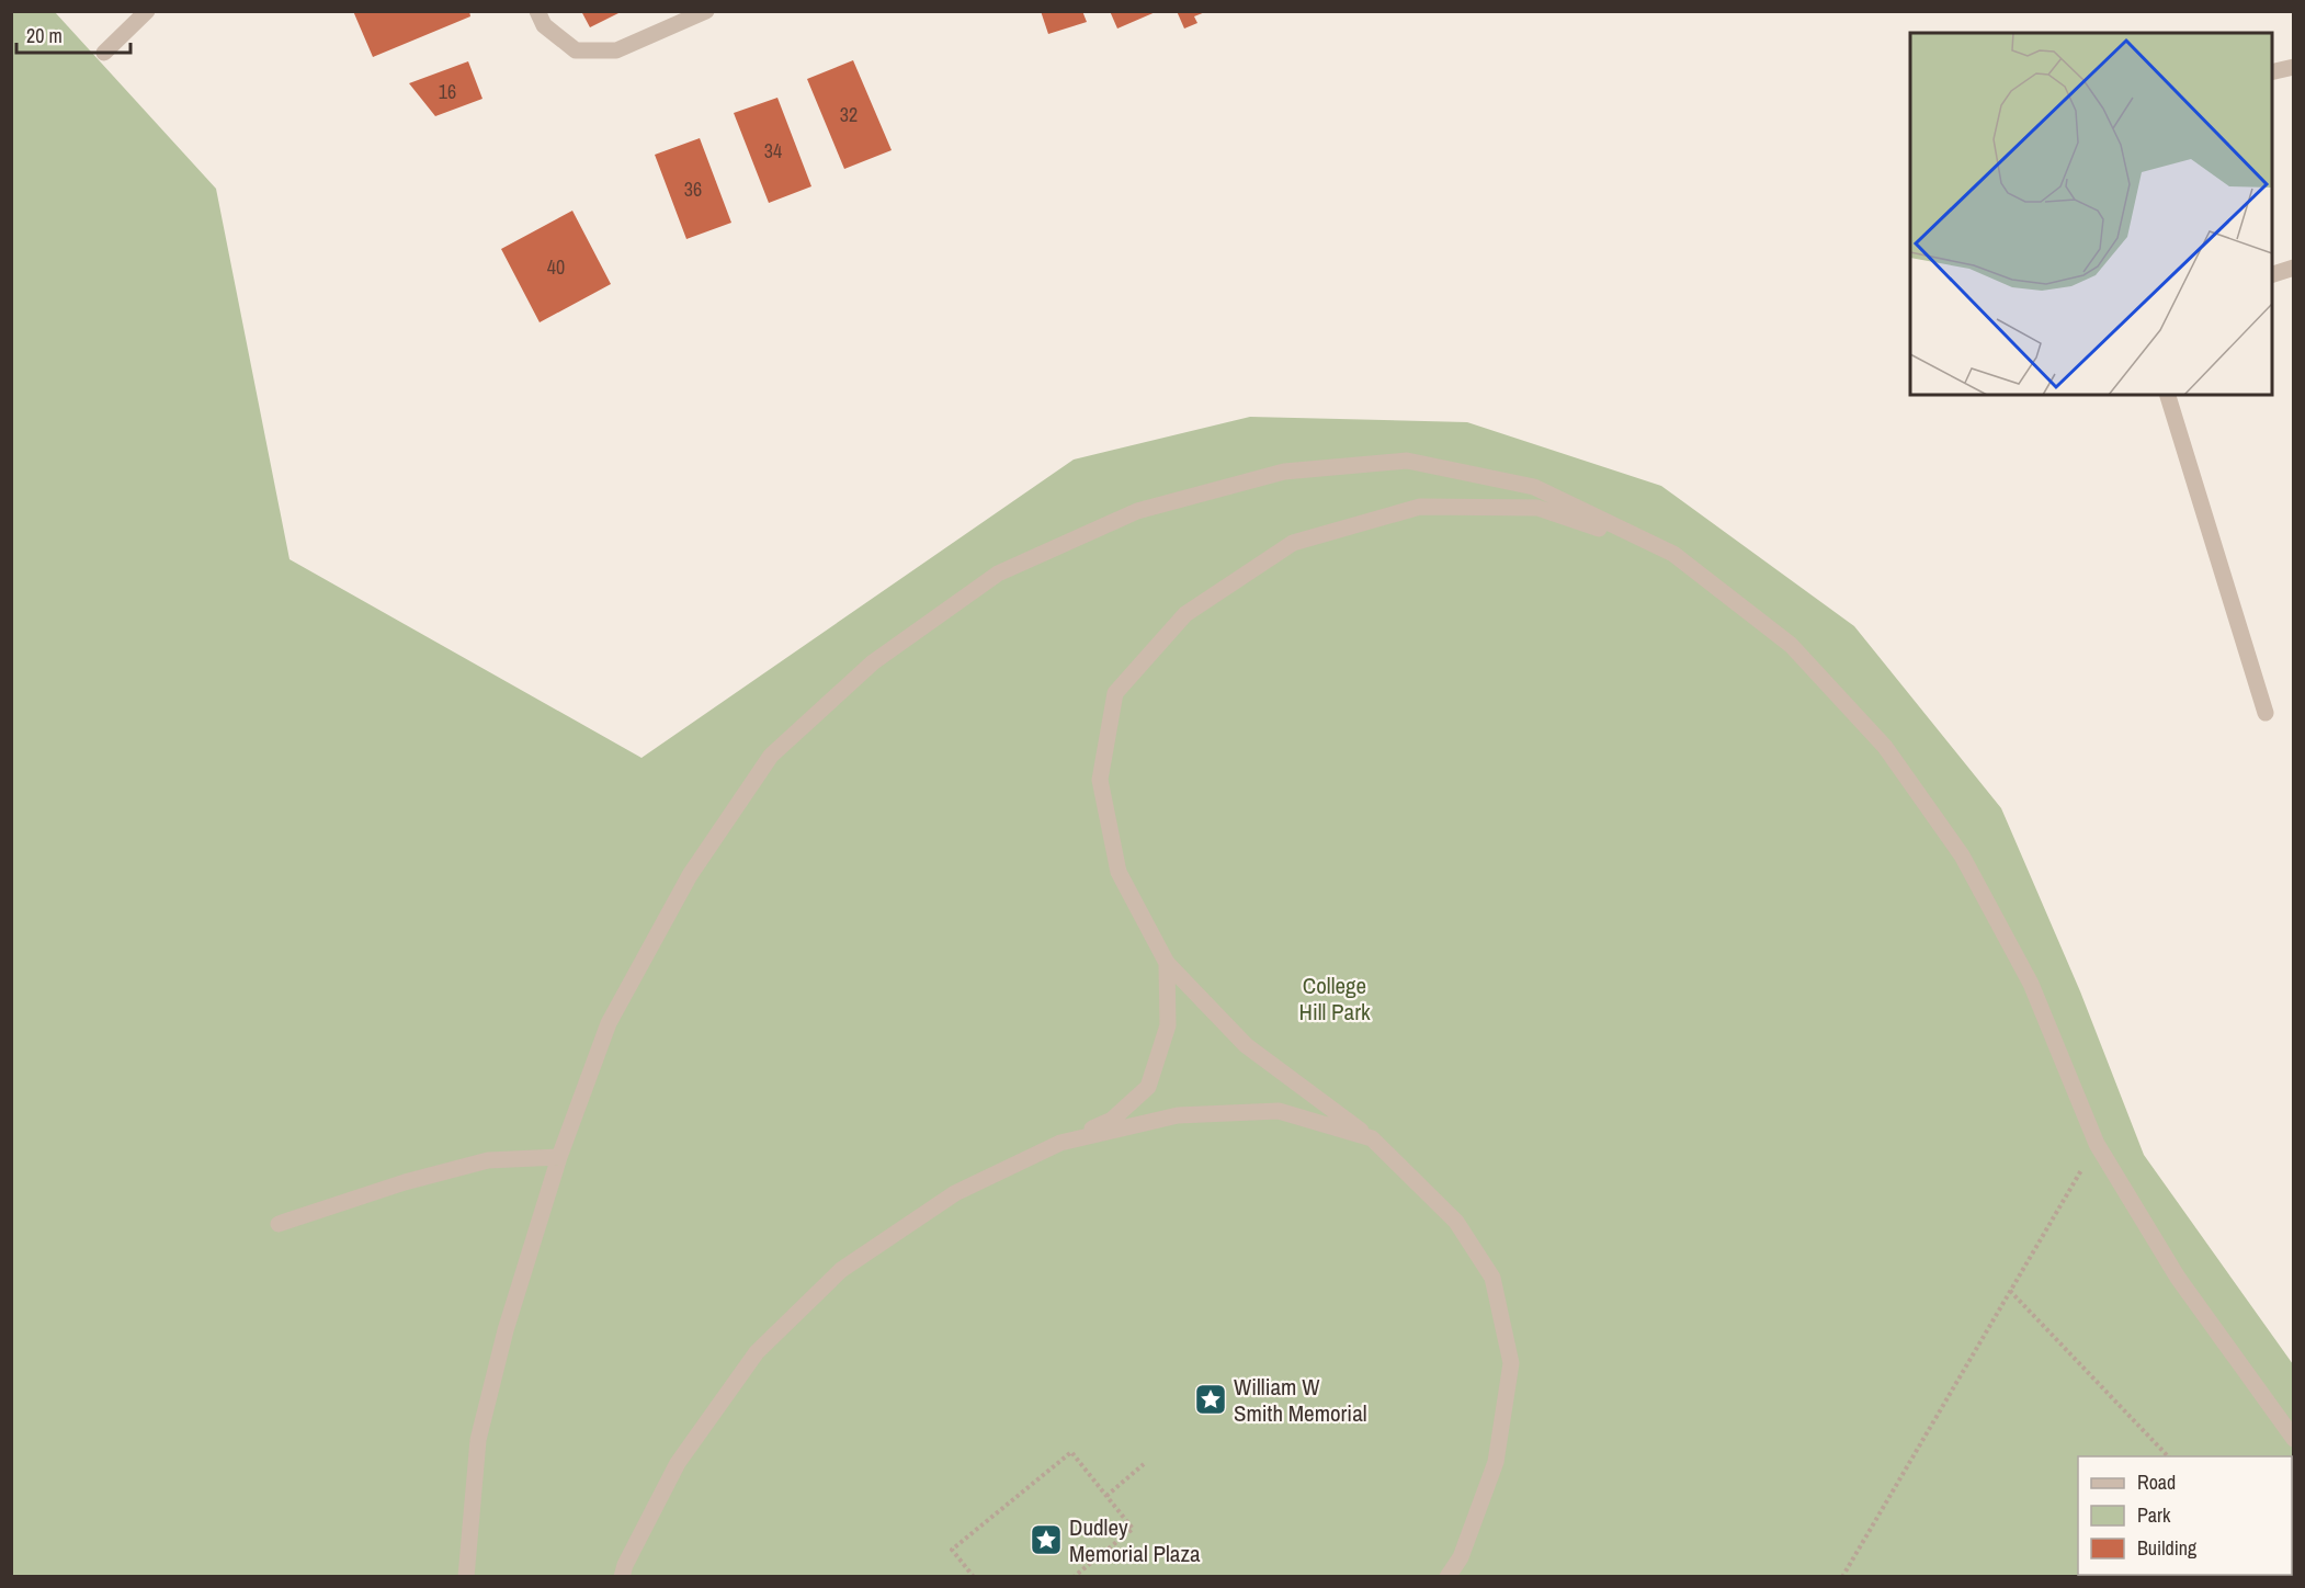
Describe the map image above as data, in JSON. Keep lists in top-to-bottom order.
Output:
{
  "parks": ["College Hill Park"],
  "places": {
    "place": ["William W Smith Memorial", "Dudley Memorial Plaza"]
  },
  "house_numbers": [
    "16",
    "32",
    "34",
    "36",
    "40"
  ],
  "legend": ["Road", "Park", "Building"],
  "scale_bar": "20 m"
}
